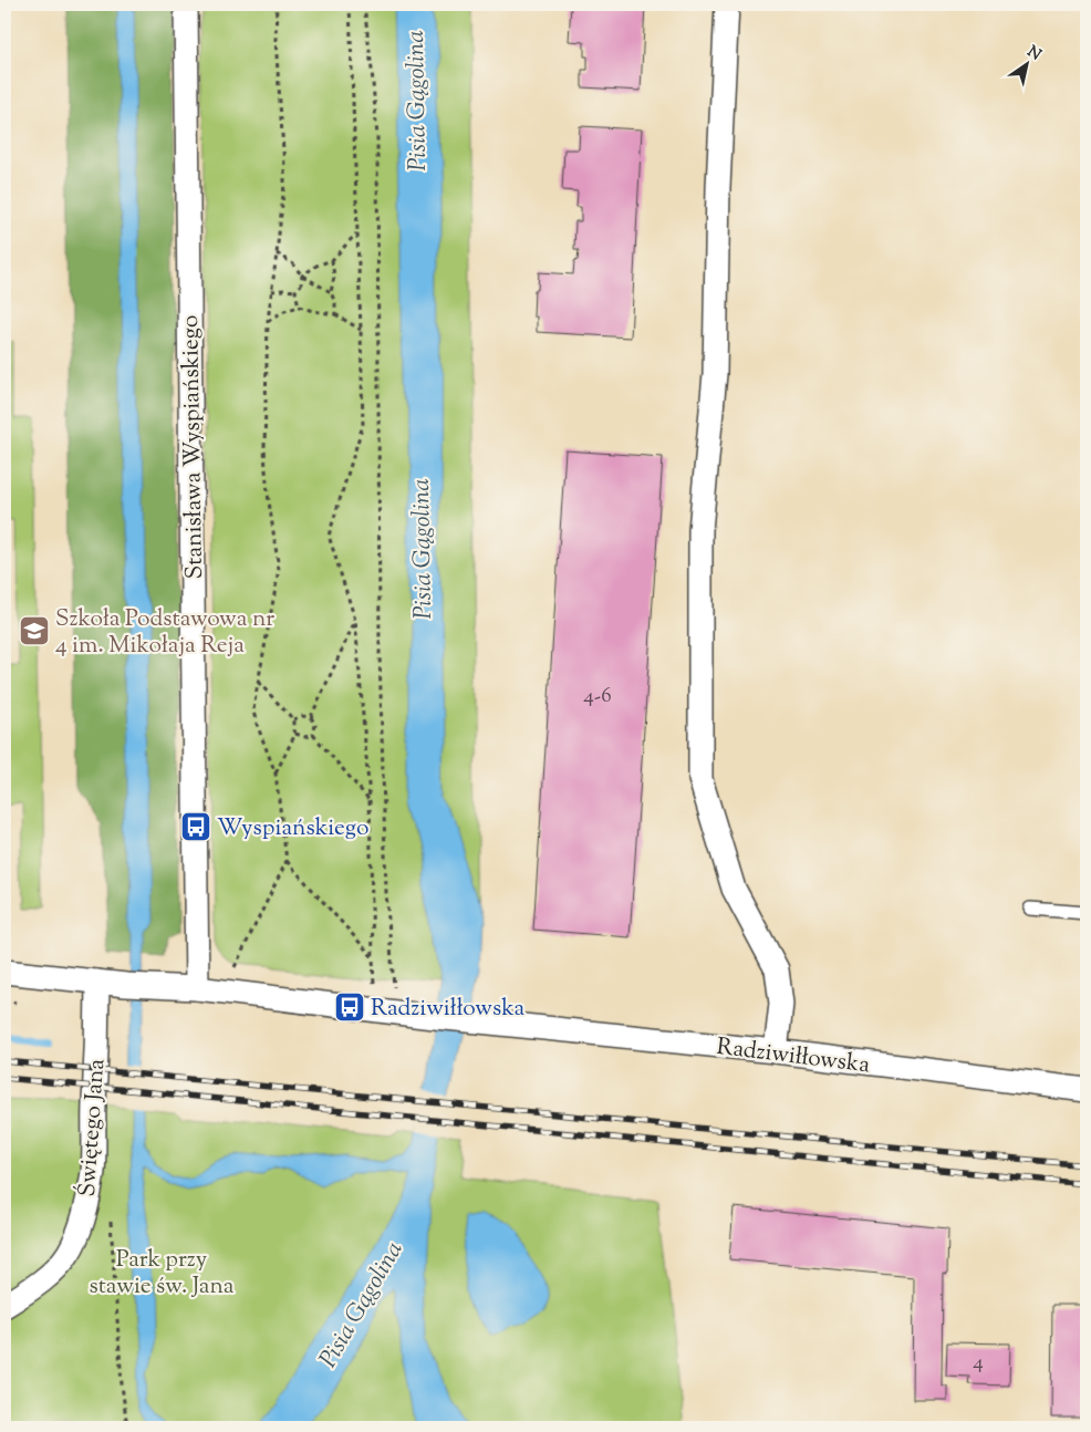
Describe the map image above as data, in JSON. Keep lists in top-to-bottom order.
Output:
{
  "streets": {
    "street": ["Stanisława Wyspiańskiego", "Radziwiłłowska", "Świętego Jana"]
  },
  "crossings": [
    ["Stanisława Wyspiańskiego", "Radziwiłłowska"],
    ["Radziwiłłowska", "Świętego Jana"]
  ],
  "water": ["Pisia Gągolina"],
  "parks": ["Park przy stawie św. Jana"],
  "places": {
    "school or university": ["Szkoła Podstawowa nr 4 im. Mikołaja Reja"],
    "bus stop": ["Wyspiańskiego", "Radziwiłłowska"]
  },
  "house_numbers": ["4-6", "4"],
  "north": "top right"
}
